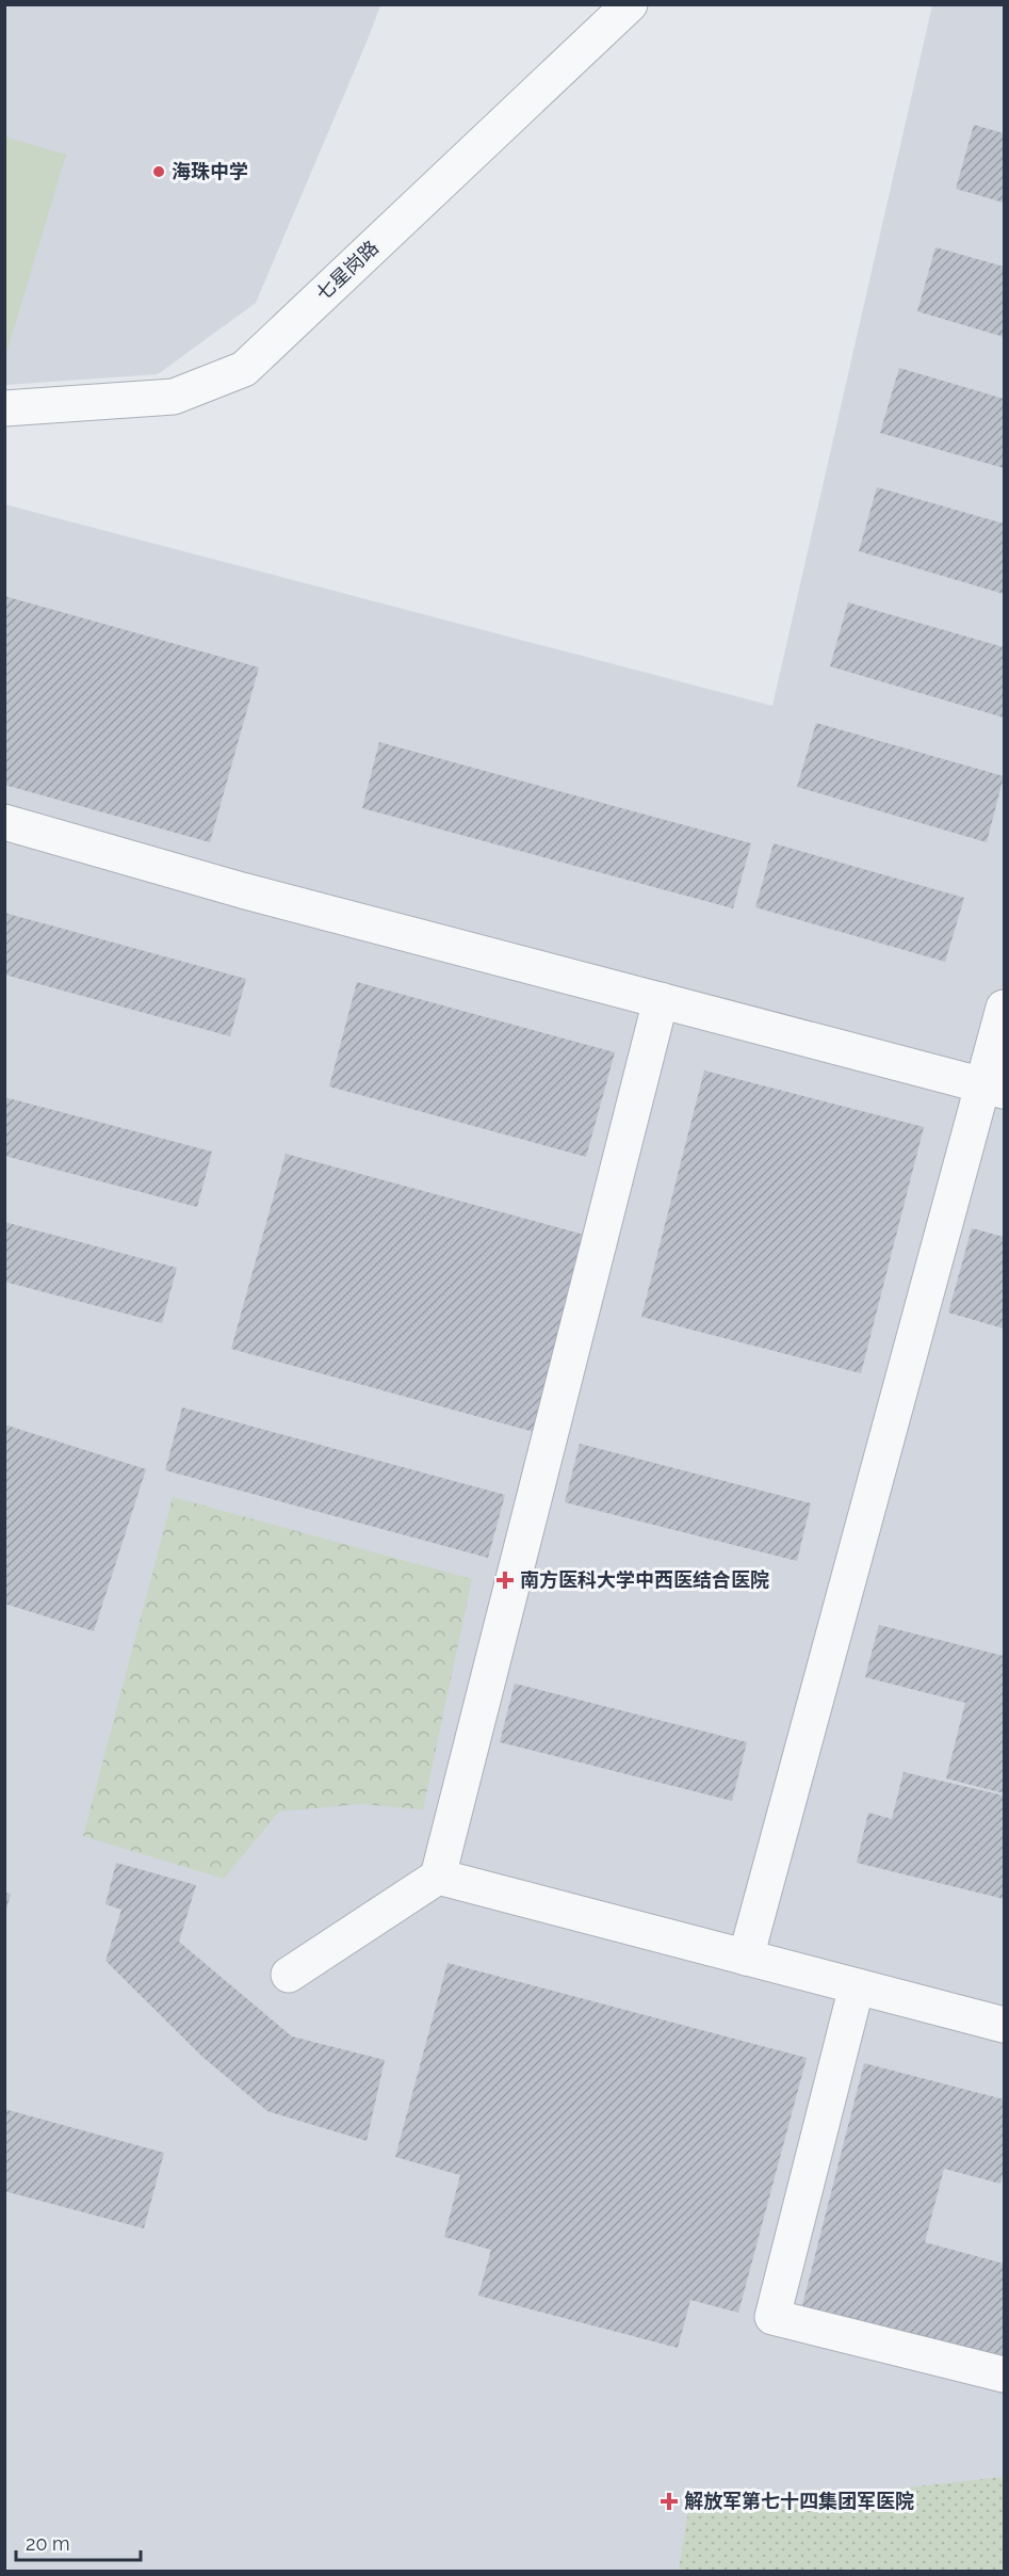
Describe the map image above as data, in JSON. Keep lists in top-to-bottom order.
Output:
{
  "streets": {
    "street": ["七星岗路"]
  },
  "places": {
    "other": ["海珠中学"],
    "health": ["南方医科大学中西医结合医院", "解放军第七十四集团军医院"]
  },
  "scale_bar": "20 m"
}
